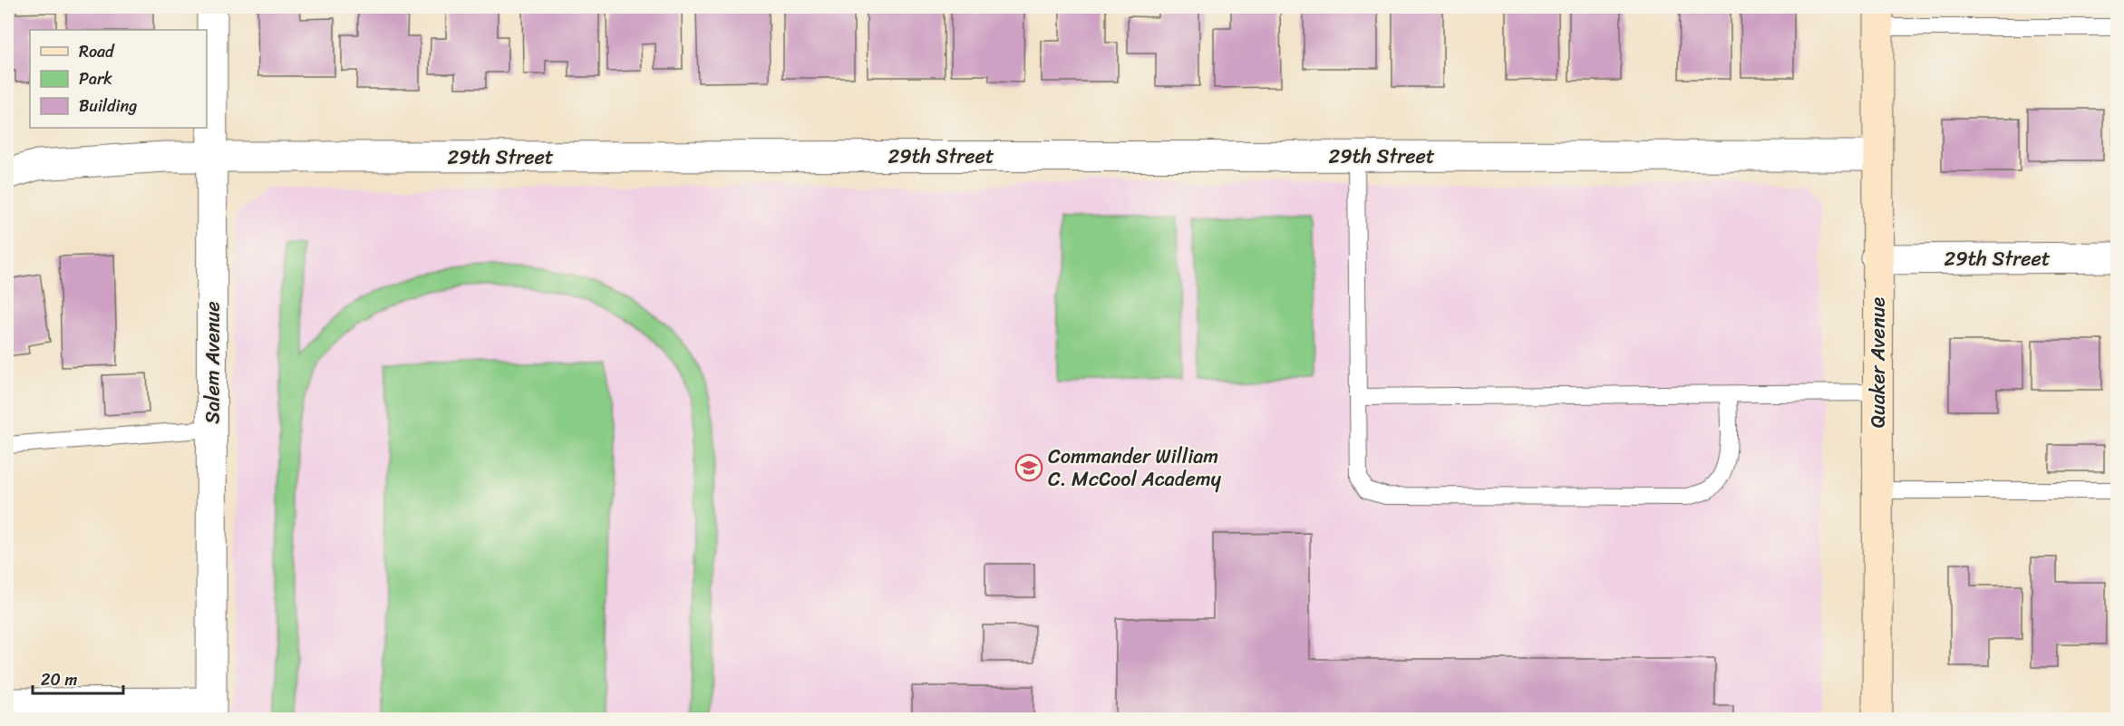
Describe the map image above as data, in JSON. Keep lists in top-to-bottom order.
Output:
{
  "streets": {
    "main road": ["Quaker Avenue"],
    "street": ["29th Street", "Salem Avenue"]
  },
  "crossings": [
    ["29th Street", "Salem Avenue"],
    ["29th Street", "Quaker Avenue"]
  ],
  "places": {
    "school or university": ["Commander William C. McCool Academy"]
  },
  "legend": ["Road", "Park", "Building"],
  "scale_bar": "20 m"
}
